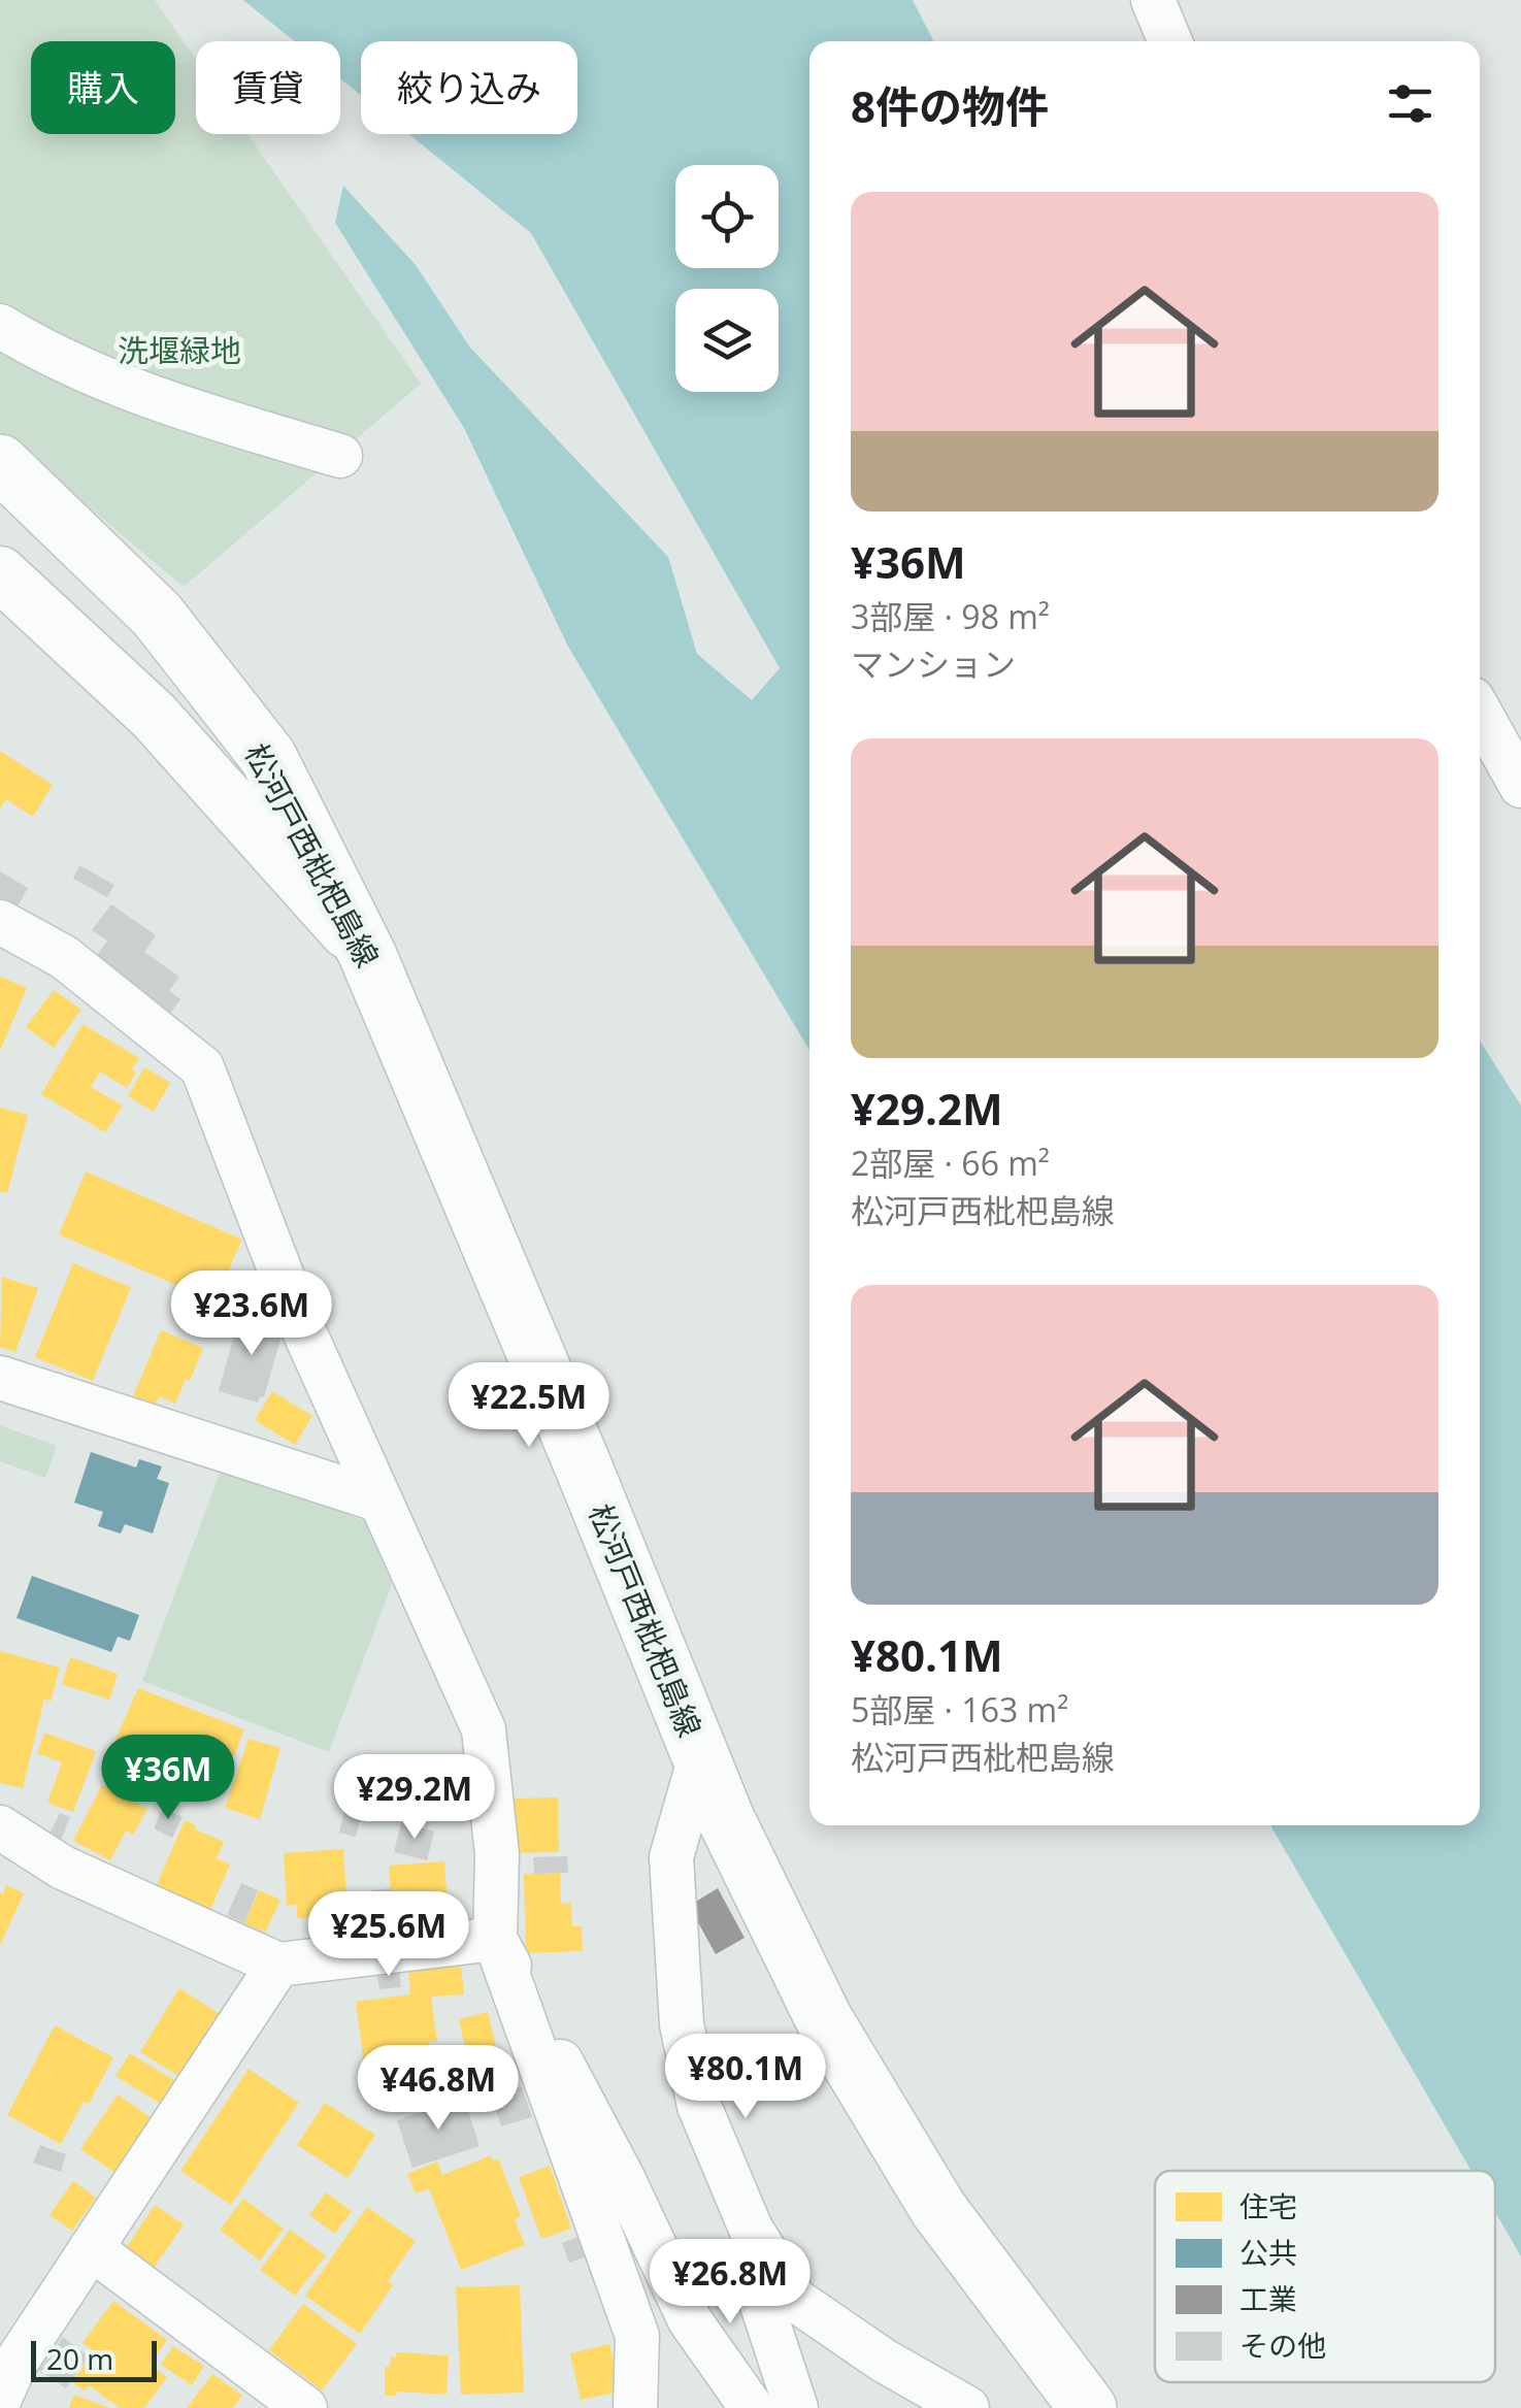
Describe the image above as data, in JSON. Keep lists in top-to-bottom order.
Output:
{
  "streets": {
    "main road": ["松河戸西枇杷島線"]
  },
  "parks": ["洗堰緑地"],
  "legend": [
    "住宅",
    "公共",
    "工業",
    "その他"
  ],
  "scale_bar": "20 m",
  "page": {
    "chip": ["購入", "賃貸", "絞り込み"],
    "heading": "8件の物件",
    "list": [
      {
        "name": "¥36M",
        "note": "3部屋 · 98 m² · マンション"
      },
      {
        "name": "¥29.2M",
        "note": "2部屋 · 66 m² · 松河戸西枇杷島線"
      },
      {
        "name": "¥80.1M",
        "note": "5部屋 · 163 m² · 松河戸西枇杷島線"
      }
    ],
    "price": [
      "¥23.6M",
      "¥22.5M",
      "¥36M",
      "¥29.2M",
      "¥25.6M",
      "¥80.1M",
      "¥46.8M",
      "¥26.8M"
    ],
    "scale": "20 m"
  }
}
